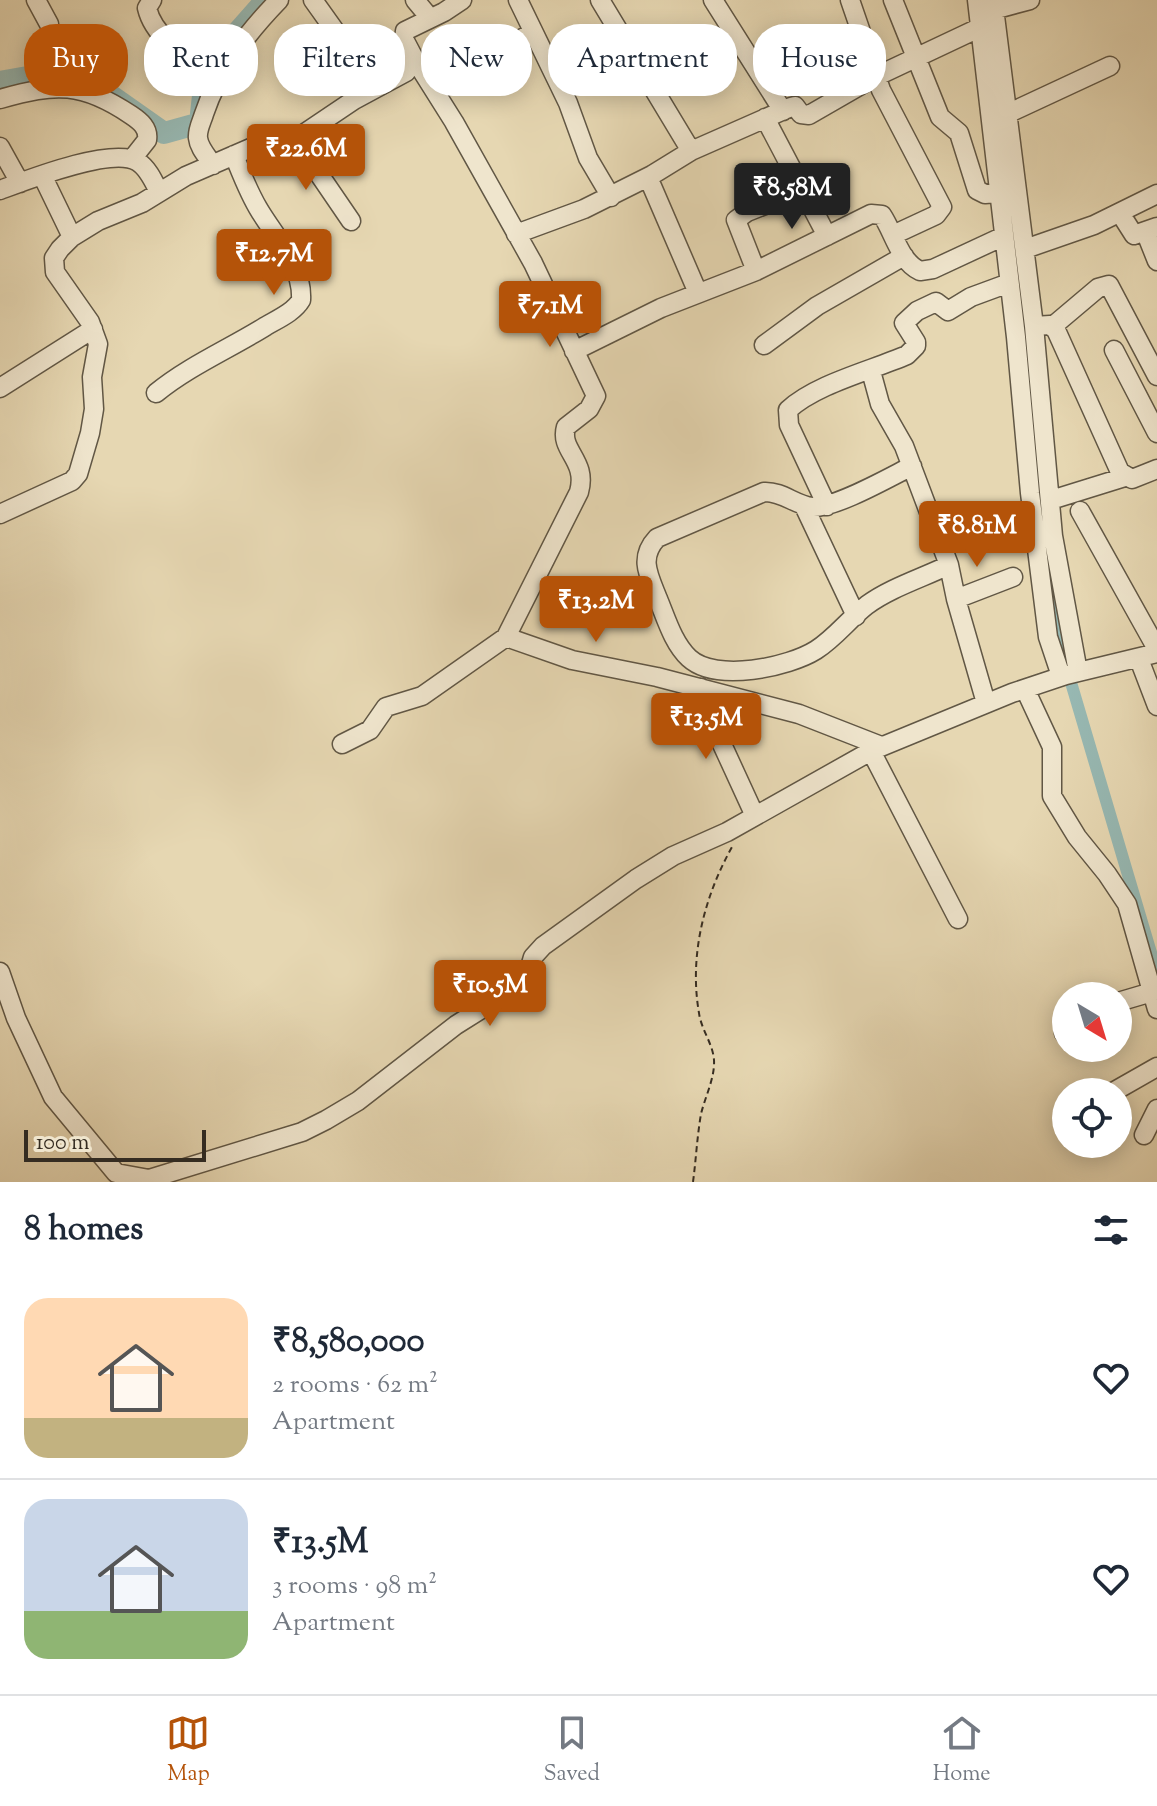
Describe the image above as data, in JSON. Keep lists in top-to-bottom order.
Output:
{
  "scale_bar": "100 m",
  "north": "bottom right",
  "page": {
    "chip": [
      "Buy",
      "Rent",
      "Filters",
      "New",
      "Apartment",
      "House"
    ],
    "price": [
      "₹22.6M",
      "₹8.58M",
      "₹12.7M",
      "₹7.1M",
      "₹8.81M",
      "₹13.2M",
      "₹13.5M",
      "₹10.5M"
    ],
    "scale": "100 m",
    "heading": "8 homes",
    "list": [
      {
        "name": "₹8,580,000",
        "note": "2 rooms · 62 m² · Apartment"
      },
      {
        "name": "₹13.5M",
        "note": "3 rooms · 98 m² · Apartment"
      }
    ],
    "tabs": ["Map", "Saved", "Home"]
  }
}
